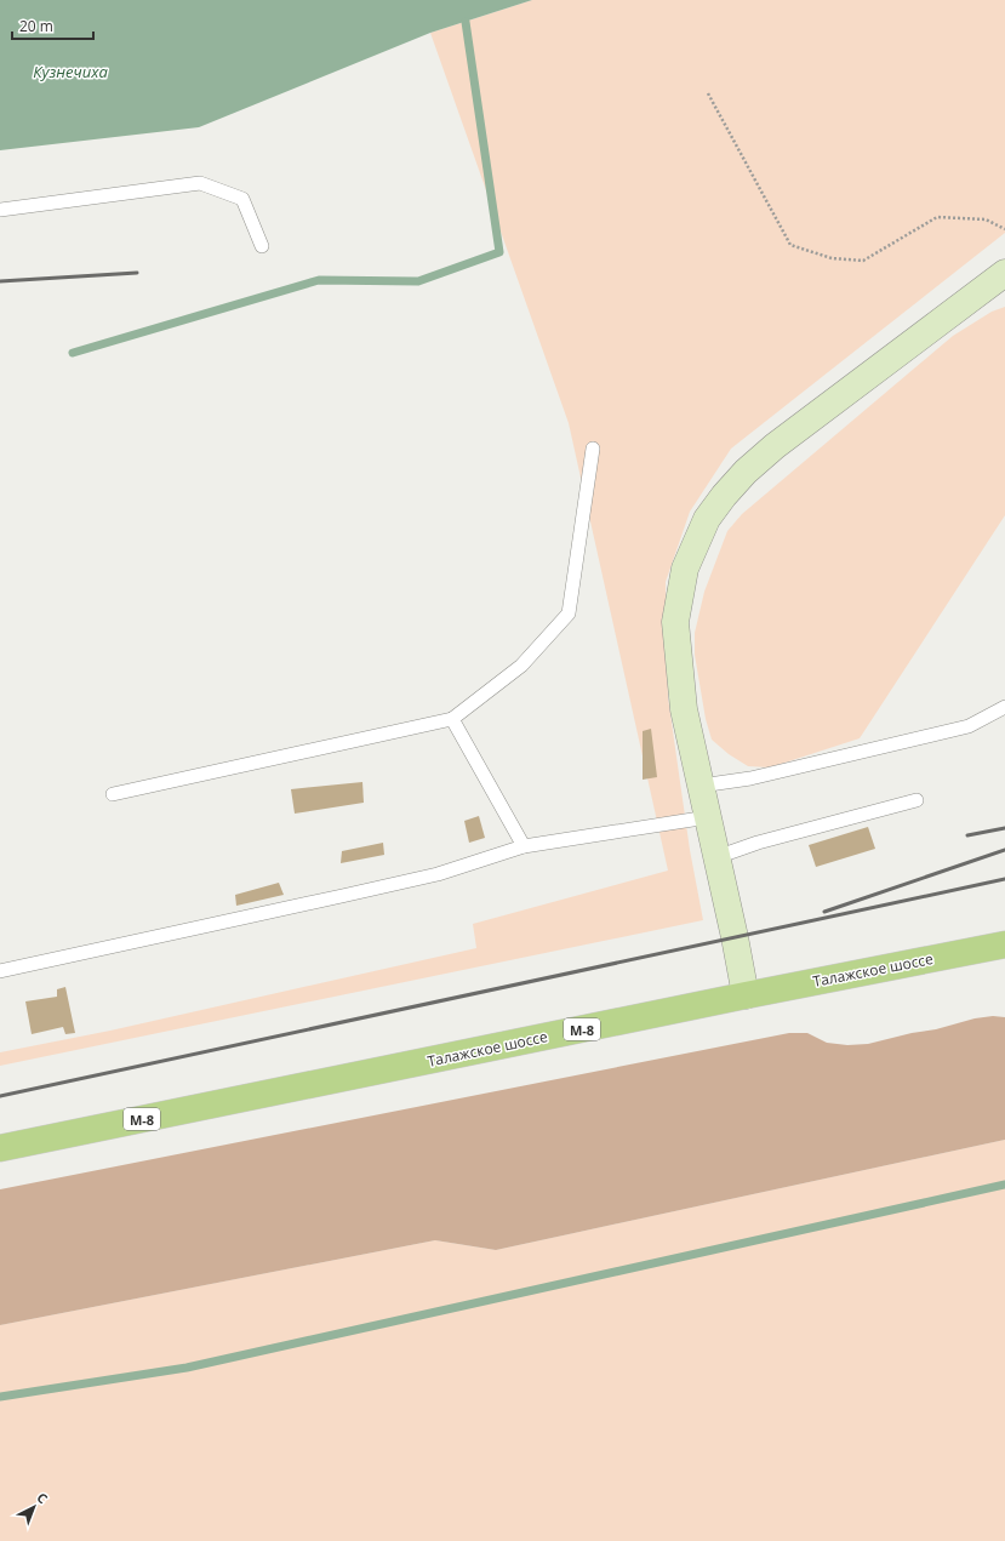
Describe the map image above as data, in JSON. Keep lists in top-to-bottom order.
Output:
{
  "streets": {
    "main road": ["Талажское шоссе", "М-8"]
  },
  "water": ["Кузнечиха"],
  "scale_bar": "20 m",
  "north": "top right"
}
